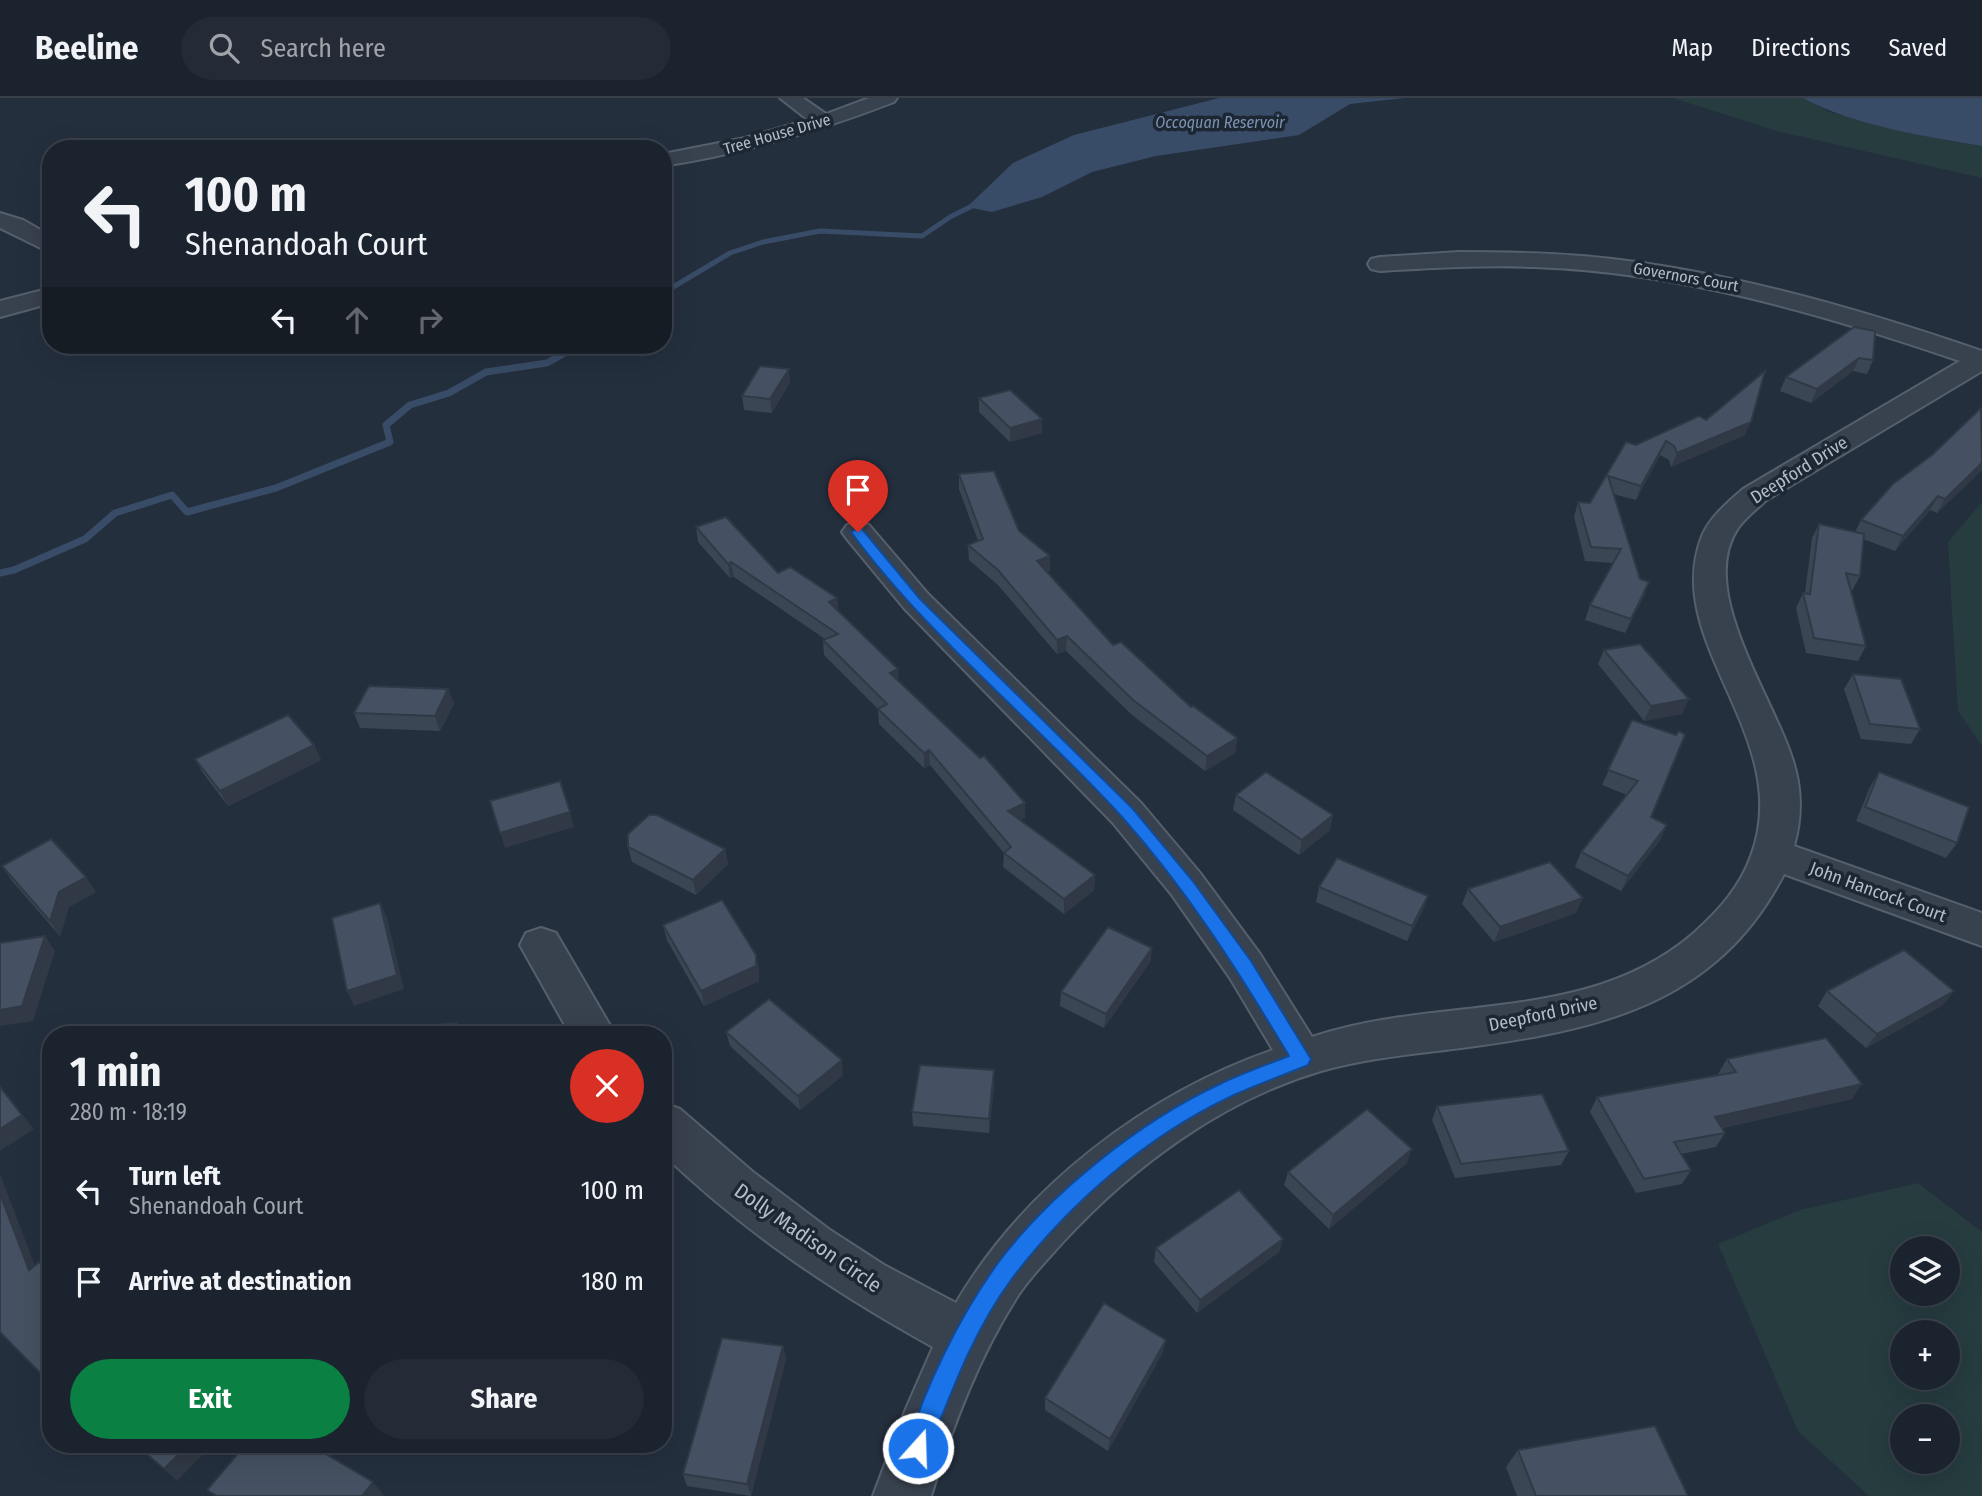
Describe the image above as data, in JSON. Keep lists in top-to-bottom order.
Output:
{
  "streets": {
    "street": [
      "Tree House Drive",
      "Governors Court",
      "Deepford Drive",
      "John Hancock Court",
      "Dolly Madison Circle"
    ]
  },
  "crossings": [
    ["Governors Court", "Deepford Drive"],
    ["Deepford Drive", "John Hancock Court"],
    ["Deepford Drive", "Dolly Madison Circle"]
  ],
  "water": ["Occoquan Reservoir"],
  "page": {
    "header": "Beeline",
    "search": "Search here",
    "nav": ["Map", "Directions", "Saved"],
    "turn": ["100 m", "Shenandoah Court"],
    "heading": ["1 min", "280 m · 18:19"],
    "list": [
      {
        "name": "Turn left",
        "note": "Shenandoah Court",
        "value": "100 m"
      },
      {
        "name": "Arrive at destination",
        "value": "180 m"
      }
    ],
    "map_buttons": ["+", "−"],
    "buttons": ["Exit", "Share"]
  }
}
